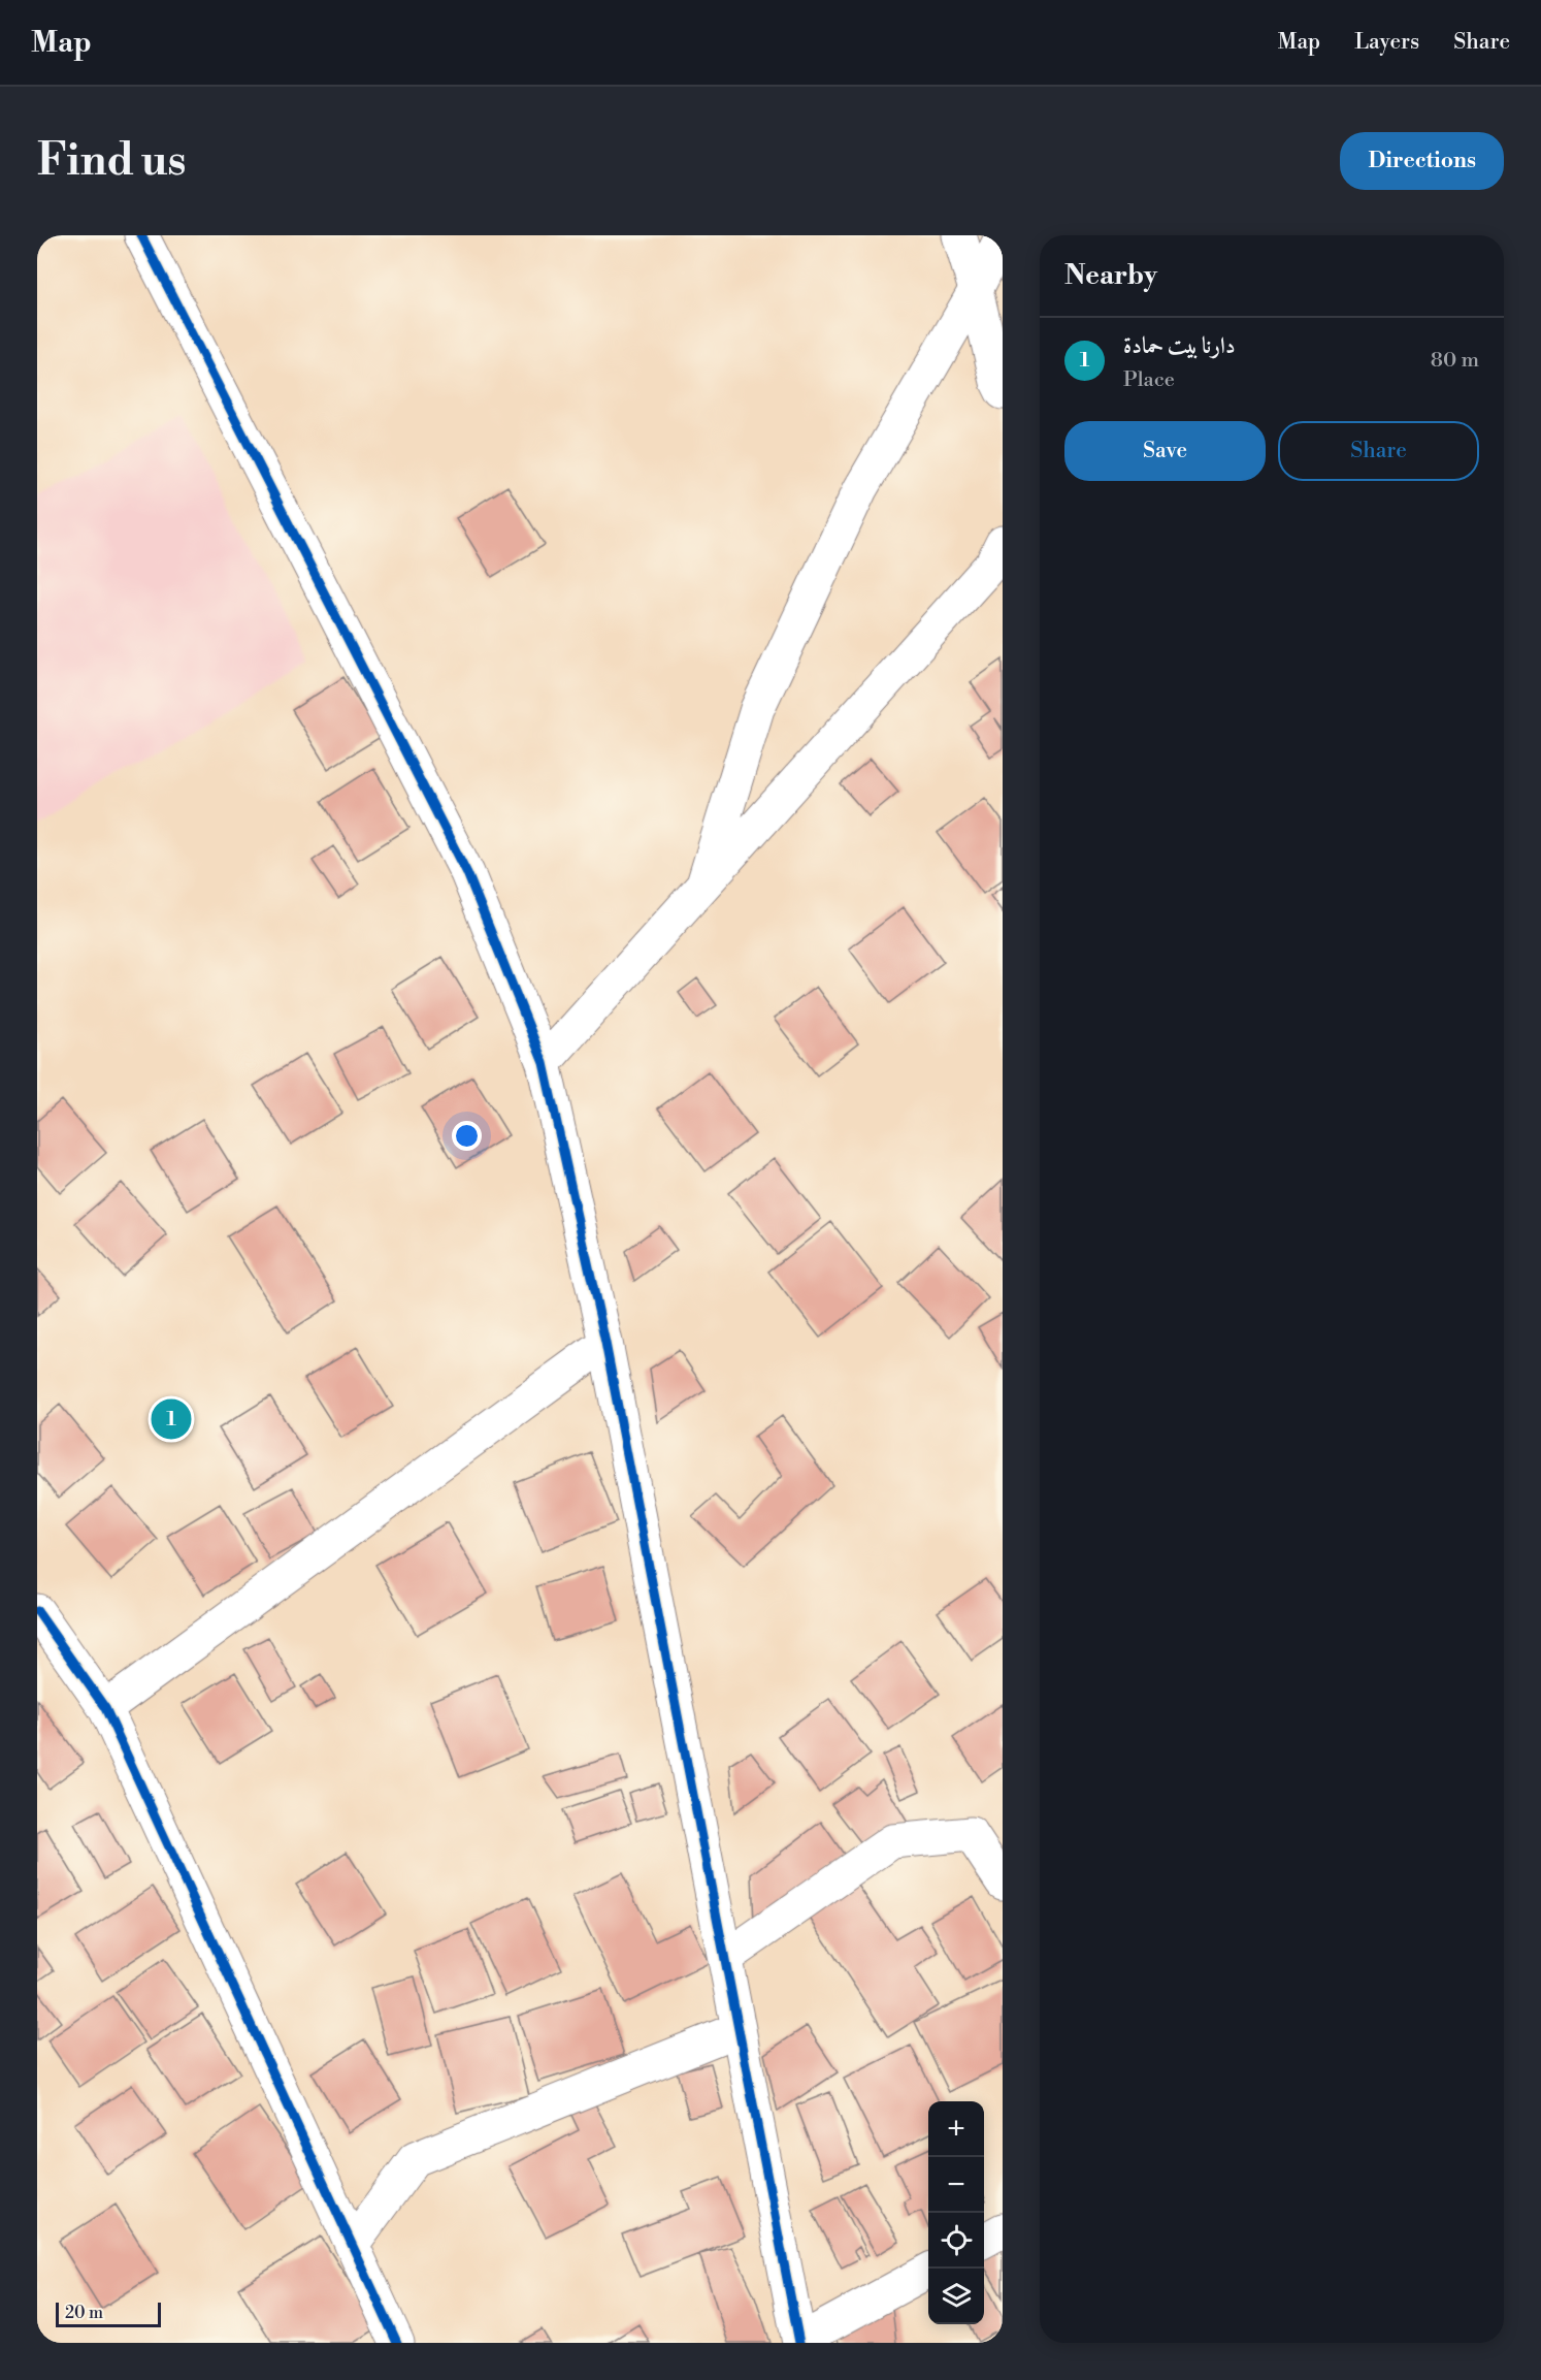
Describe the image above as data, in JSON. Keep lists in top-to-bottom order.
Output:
{
  "scale_bar": "20 m",
  "page": {
    "header": "Map",
    "nav": ["Map", "Layers", "Share"],
    "buttons": [
      "Directions",
      ["Save", "Share"]
    ],
    "title": "Find us",
    "heading": "Nearby",
    "list": [
      {
        "mark": "1",
        "name": "دارنا بيت حمادة",
        "note": "Place",
        "value": "80 m"
      }
    ],
    "pins": "1",
    "map_buttons": ["+", "−"],
    "scale": "20 m"
  }
}
